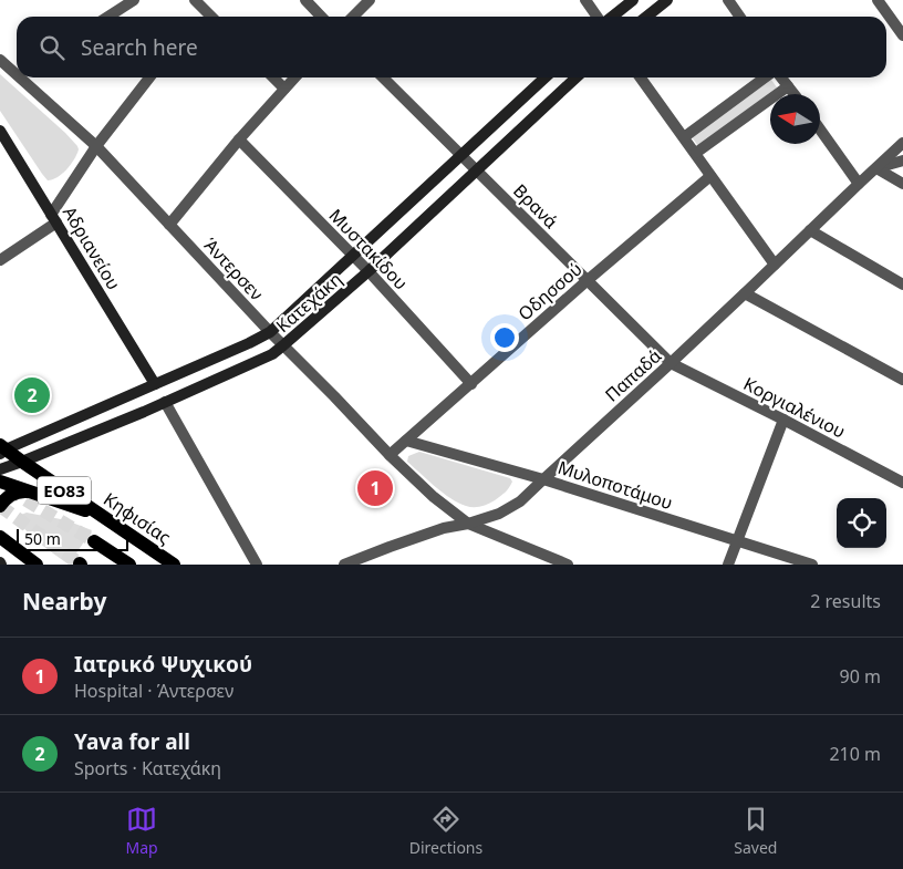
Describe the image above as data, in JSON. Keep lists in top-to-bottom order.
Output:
{
  "streets": {
    "main road": [
      "Αδριανείου",
      "Κατεχάκη",
      "ΕΟ83",
      "Κηφισίας"
    ],
    "street": [
      "Βρανά",
      "Μυστακίδου",
      "Άντερσεν",
      "Οδησσού",
      "Παπαδά",
      "Κοργιαλένιου",
      "Μυλοποτάμου"
    ]
  },
  "crossings": [
    ["Βρανά", "Οδησσού"],
    ["Βρανά", "Κατεχάκη"],
    ["Βρανά", "Παπαδά"],
    ["Βρανά", "Κοργιαλένιου"],
    ["Αδριανείου", "Κατεχάκη"],
    ["Μυστακίδου", "Οδησσού"],
    ["Μυστακίδου", "Κατεχάκη"],
    ["Άντερσεν", "Οδησσού"],
    ["Άντερσεν", "Κατεχάκη"],
    ["Άντερσεν", "Παπαδά"],
    ["Οδησσού", "Μυλοποτάμου"],
    ["Κατεχάκη", "Κηφισίας"],
    ["Παπαδά", "Κοργιαλένιου"],
    ["Παπαδά", "Μυλοποτάμου"]
  ],
  "scale_bar": "50 m",
  "north": "left",
  "page": {
    "search": "Search here",
    "pins": ["2", "1"],
    "scale": "50 m",
    "heading": ["Nearby", "2 results"],
    "list": [
      {
        "mark": "1",
        "name": "Ιατρικό Ψυχικού",
        "note": "Hospital · Άντερσεν",
        "value": "90 m"
      },
      {
        "mark": "2",
        "name": "Yava for all",
        "note": "Sports · Κατεχάκη",
        "value": "210 m"
      }
    ],
    "nav": ["Map", "Directions", "Saved"]
  }
}
